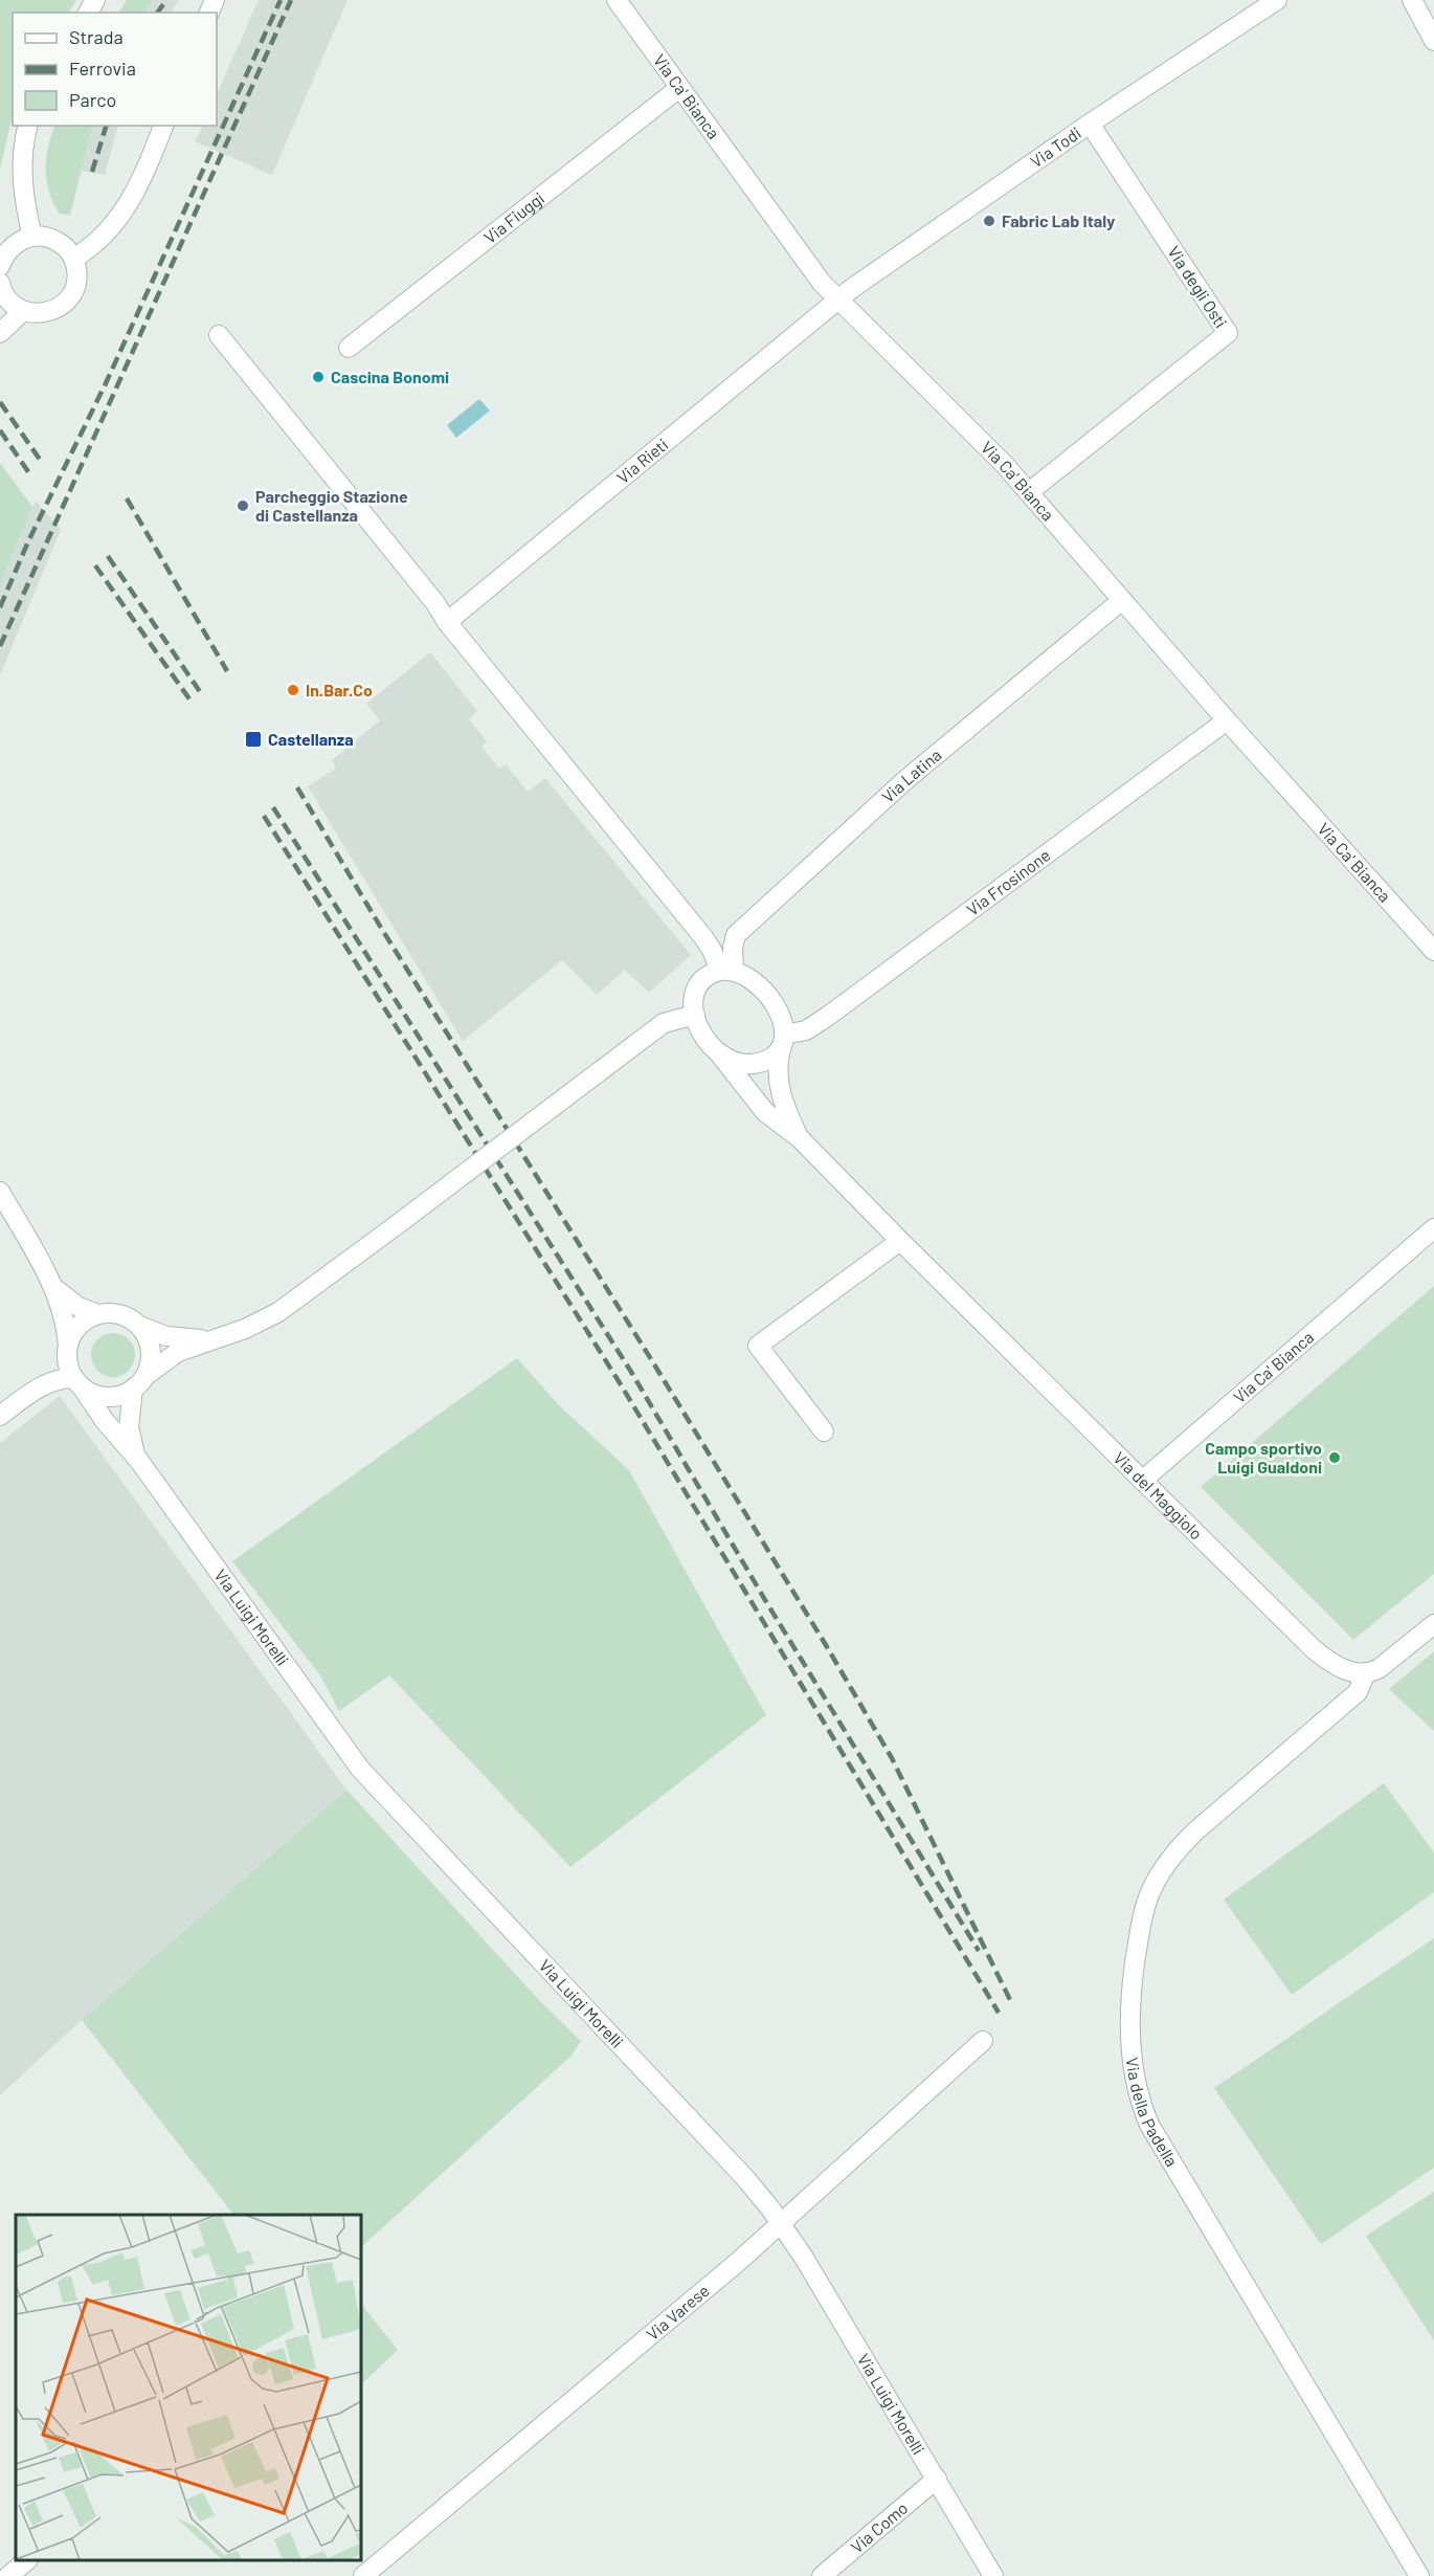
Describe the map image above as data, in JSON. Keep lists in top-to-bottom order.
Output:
{
  "streets": {
    "street": [
      "Via Ca' Bianca",
      "Via Todi",
      "Via Fiuggi",
      "Via degli Osti",
      "Via Rieti",
      "Via Latina",
      "Via Frosinone",
      "Via del Maggiolo",
      "Via Luigi Morelli",
      "Via della Padella",
      "Via Varese",
      "Via Como"
    ]
  },
  "crossings": [
    ["Via Ca' Bianca", "Via Todi"],
    ["Via Ca' Bianca", "Via Fiuggi"],
    ["Via Ca' Bianca", "Via degli Osti"],
    ["Via Ca' Bianca", "Via Rieti"],
    ["Via Ca' Bianca", "Via Latina"],
    ["Via Ca' Bianca", "Via Frosinone"],
    ["Via Ca' Bianca", "Via del Maggiolo"],
    ["Via Todi", "Via degli Osti"],
    ["Via Todi", "Via Rieti"],
    ["Via Latina", "Via Frosinone"],
    ["Via Latina", "Via del Maggiolo"],
    ["Via Frosinone", "Via del Maggiolo"],
    ["Via del Maggiolo", "Via della Padella"],
    ["Via Luigi Morelli", "Via Varese"],
    ["Via Luigi Morelli", "Via Como"]
  ],
  "places": {
    "other": [
      "Fabric Lab Italy",
      "Cascina Bonomi",
      "Parcheggio Stazione di Castellanza",
      "In.Bar.Co",
      "Campo sportivo Luigi Gualdoni"
    ],
    "transit": ["Castellanza"]
  },
  "legend": ["Strada", "Ferrovia", "Parco"]
}
